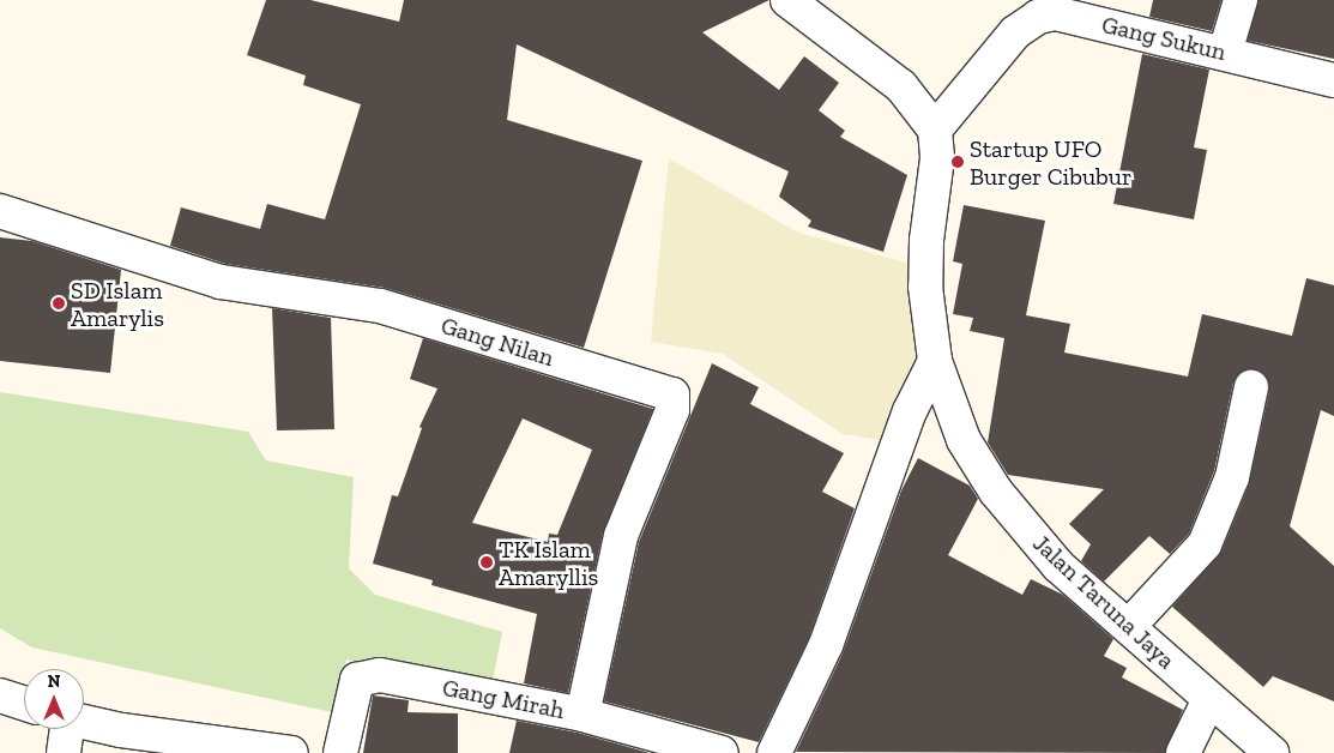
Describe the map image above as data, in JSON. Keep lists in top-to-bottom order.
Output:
{
  "streets": {
    "street": [
      "Gang Sukun",
      "Gang Nilan",
      "Jalan Taruna Jaya",
      "Gang Mirah"
    ]
  },
  "crossings": [
    ["Gang Sukun", "Jalan Taruna Jaya"],
    ["Gang Nilan", "Gang Mirah"]
  ],
  "places": ["Startup UFO Burger Cibubur", "SD Islam Amarylis", "TK Islam Amaryllis"],
  "north": "top"
}
